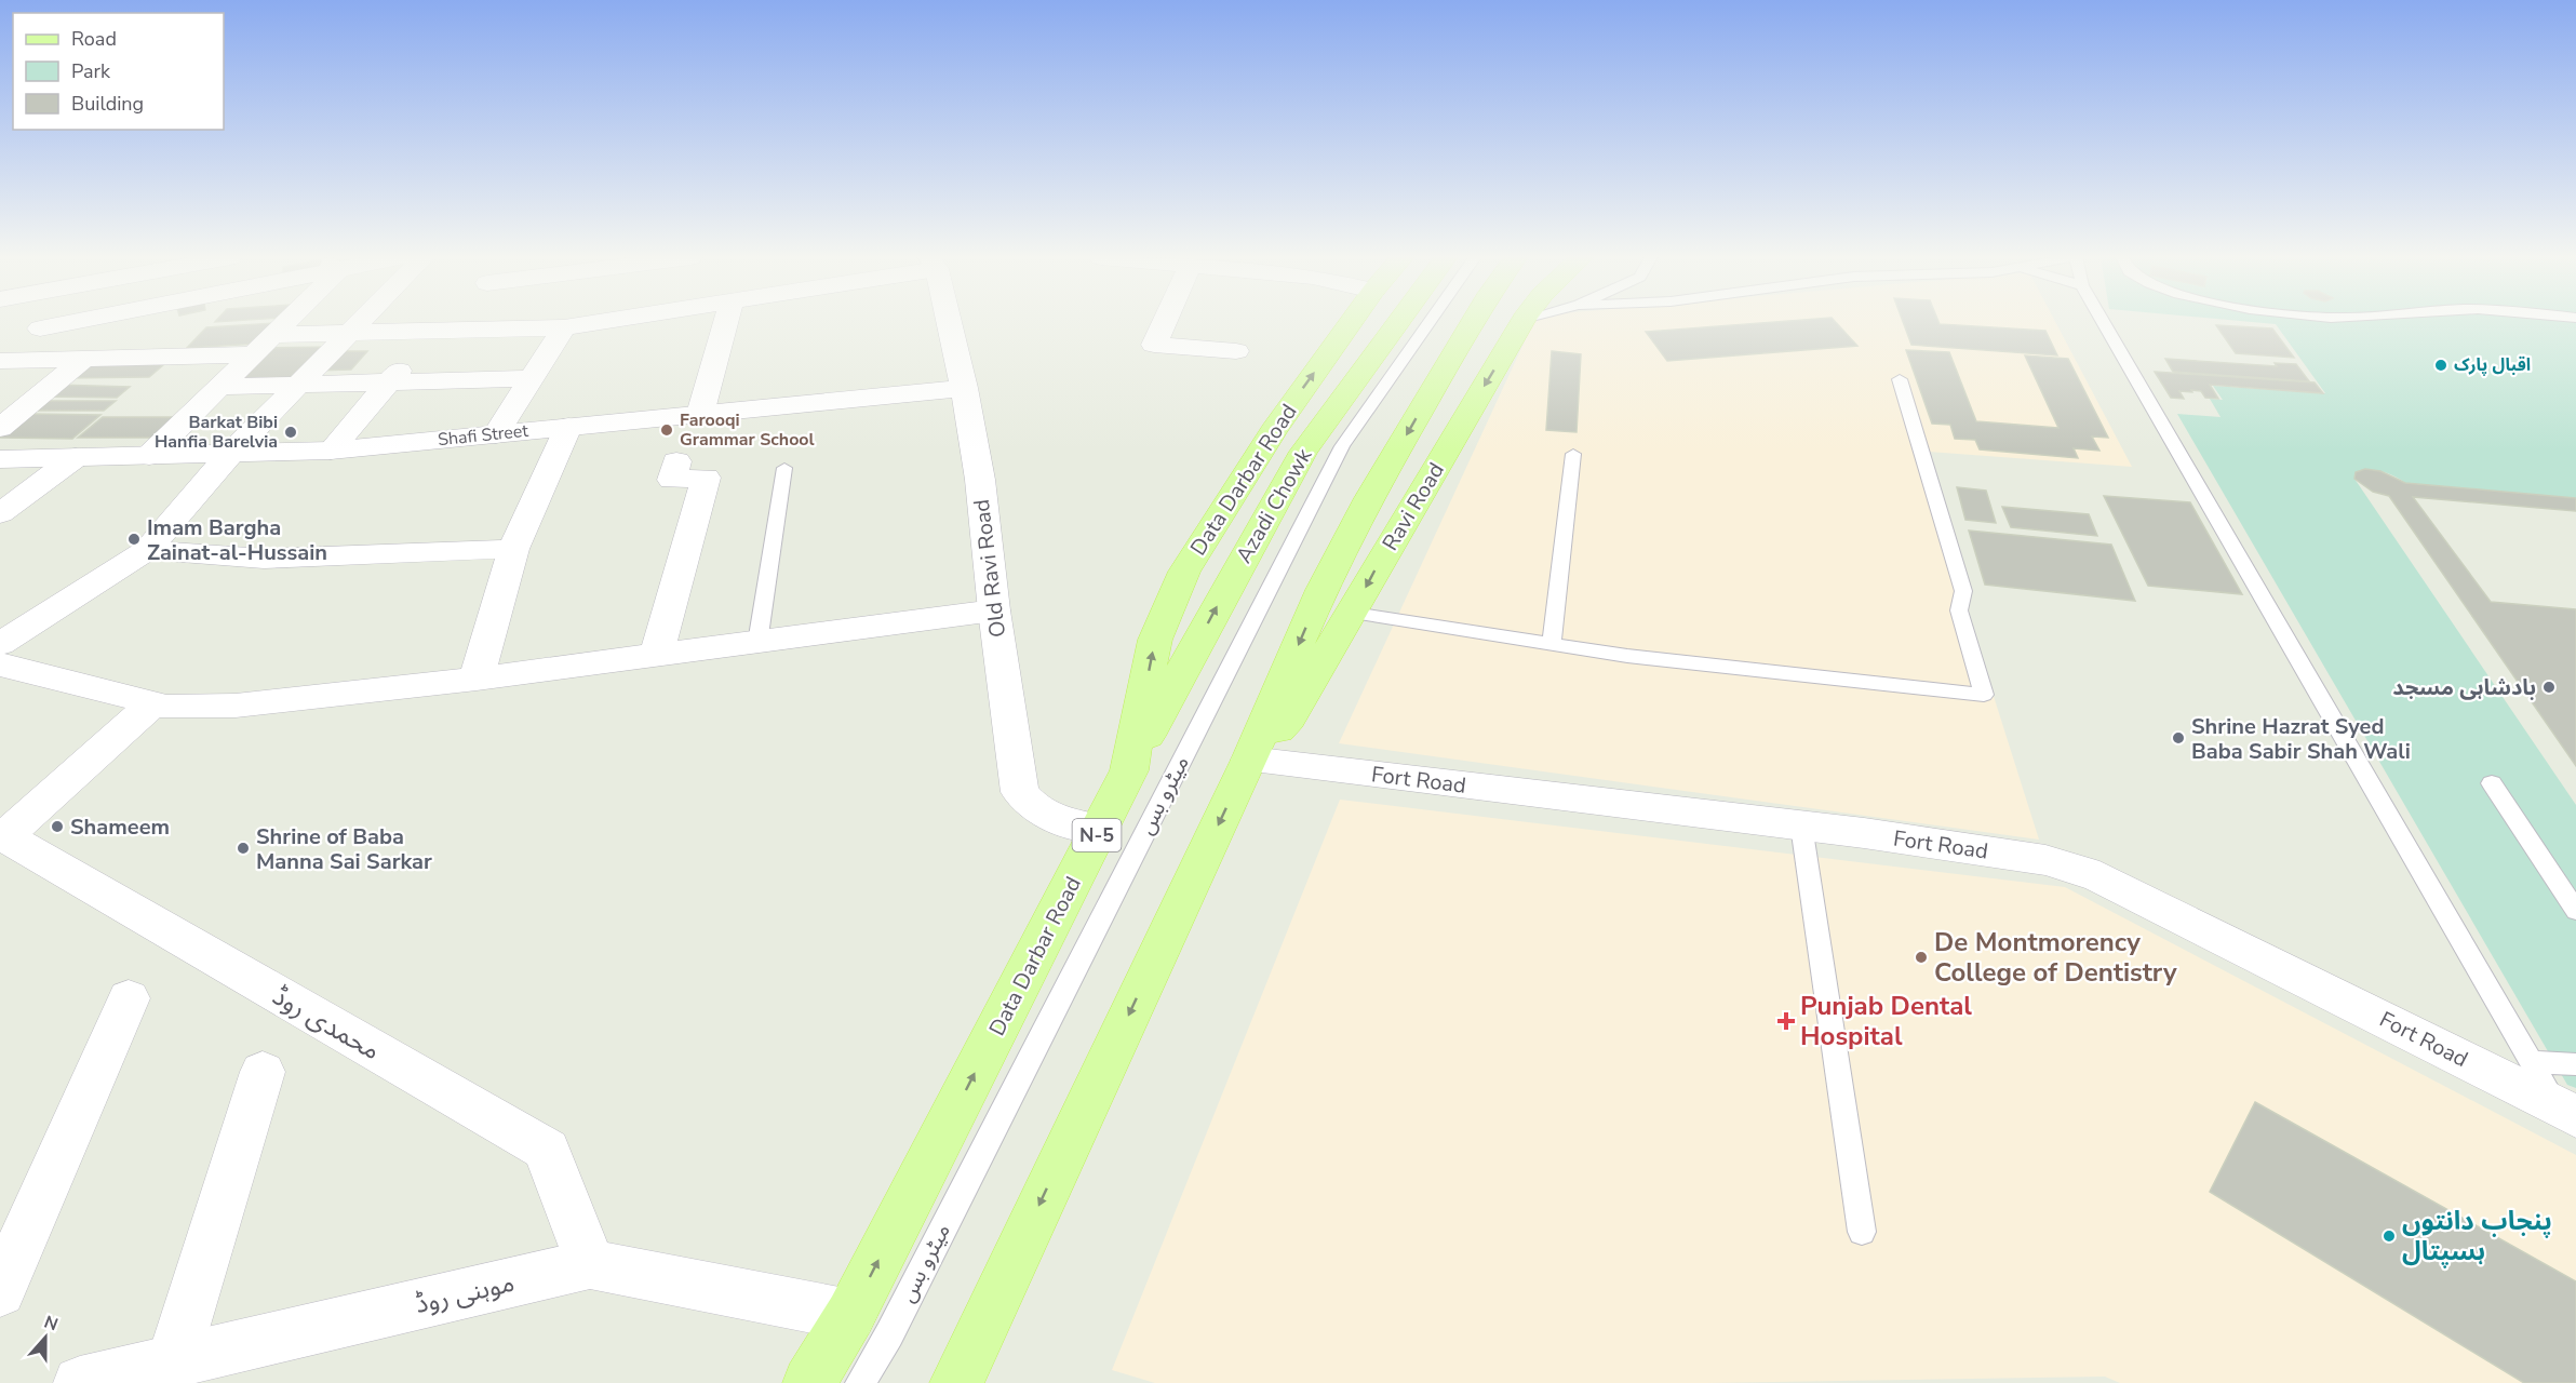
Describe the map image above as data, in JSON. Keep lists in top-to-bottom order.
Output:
{
  "streets": {
    "main road": [
      "Data Darbar Road",
      "Azadi Chowk",
      "Ravi Road",
      "N-5"
    ],
    "street": [
      "Shafi Street",
      "Old Ravi Road",
      "Fort Road",
      "محمدی روڈ",
      "موہنی روڈ"
    ],
    "lane": ["میٹرو بس"]
  },
  "crossings": [
    ["Shafi Street", "Old Ravi Road"],
    ["Data Darbar Road", "Azadi Chowk"],
    ["Data Darbar Road", "Old Ravi Road"],
    ["Data Darbar Road", "موہنی روڈ"],
    ["Ravi Road", "Fort Road"],
    ["محمدی روڈ", "موہنی روڈ"]
  ],
  "places": {
    "other": [
      "اقبال پارک",
      "Farooqi Grammar School",
      "Barkat Bibi Hanfia Barelvia",
      "Imam Bargha Zainat-al-Hussain",
      "بادشاہی مسجد",
      "Shrine Hazrat Syed Baba Sabir Shah Wali",
      "Shameem",
      "Shrine of Baba Manna Sai Sarkar",
      "De Montmorency College of Dentistry",
      "پنجاب دانتوں ہسپتال"
    ],
    "health": ["Punjab Dental Hospital"]
  },
  "legend": ["Road", "Park", "Building"],
  "north": "top"
}
